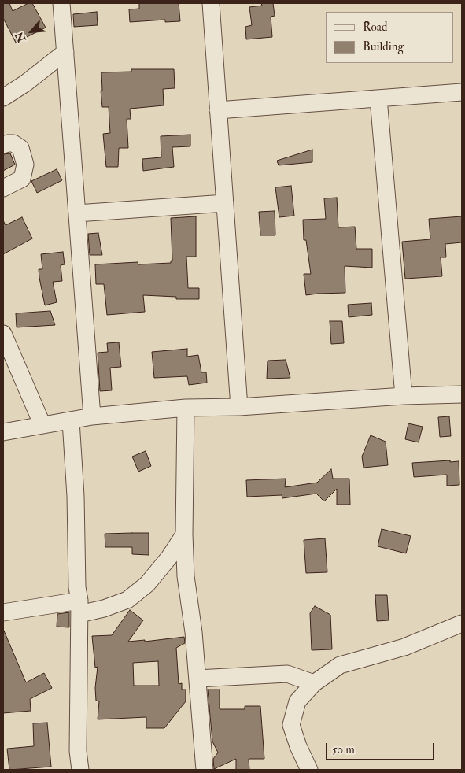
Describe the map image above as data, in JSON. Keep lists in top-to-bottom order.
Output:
{
  "legend": ["Road", "Building"],
  "scale_bar": "50 m",
  "north": "bottom left"
}
